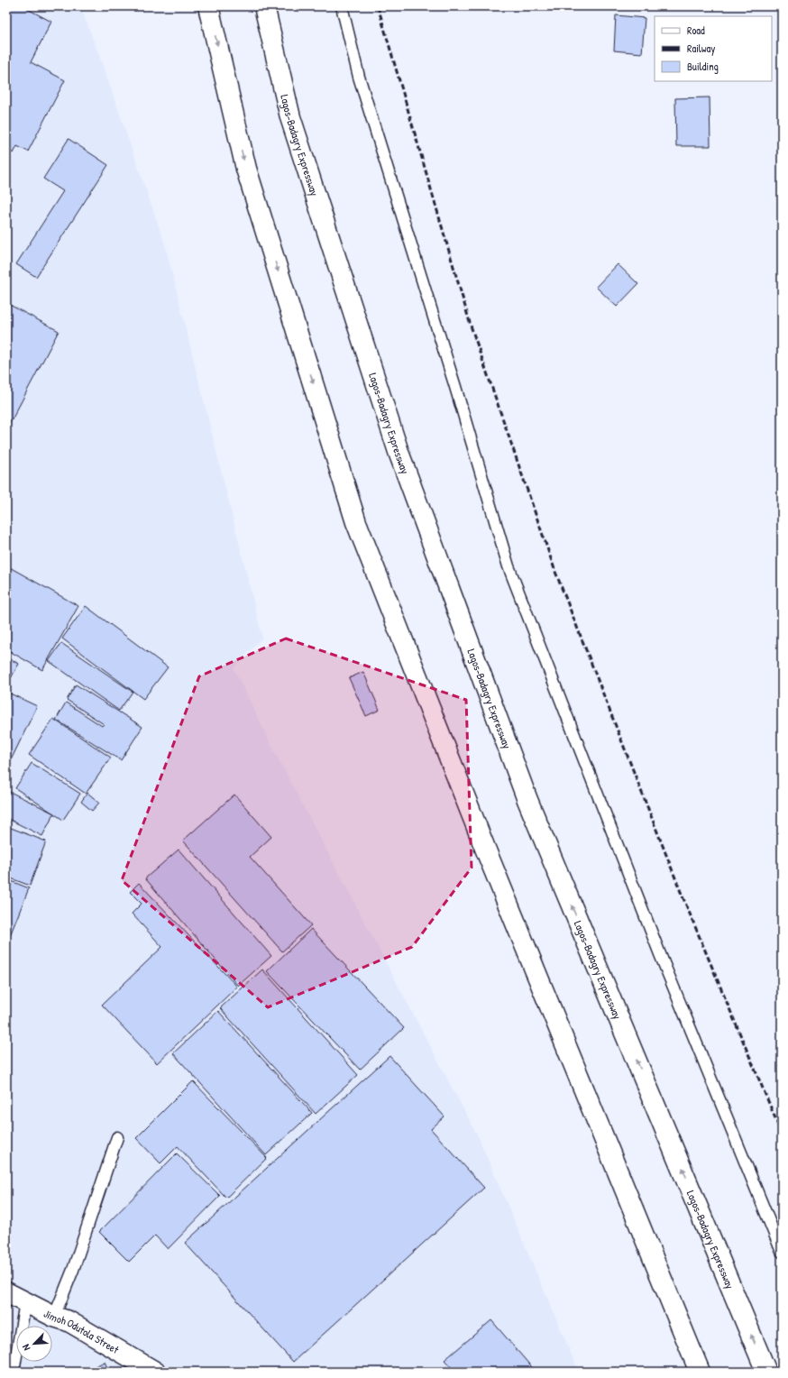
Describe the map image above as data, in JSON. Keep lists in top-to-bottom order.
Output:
{
  "streets": {
    "main road": ["Lagos-Badagry Expressway", "Jimoh Odutola Street"]
  },
  "legend": ["Road", "Railway", "Building"],
  "north": "bottom left"
}
